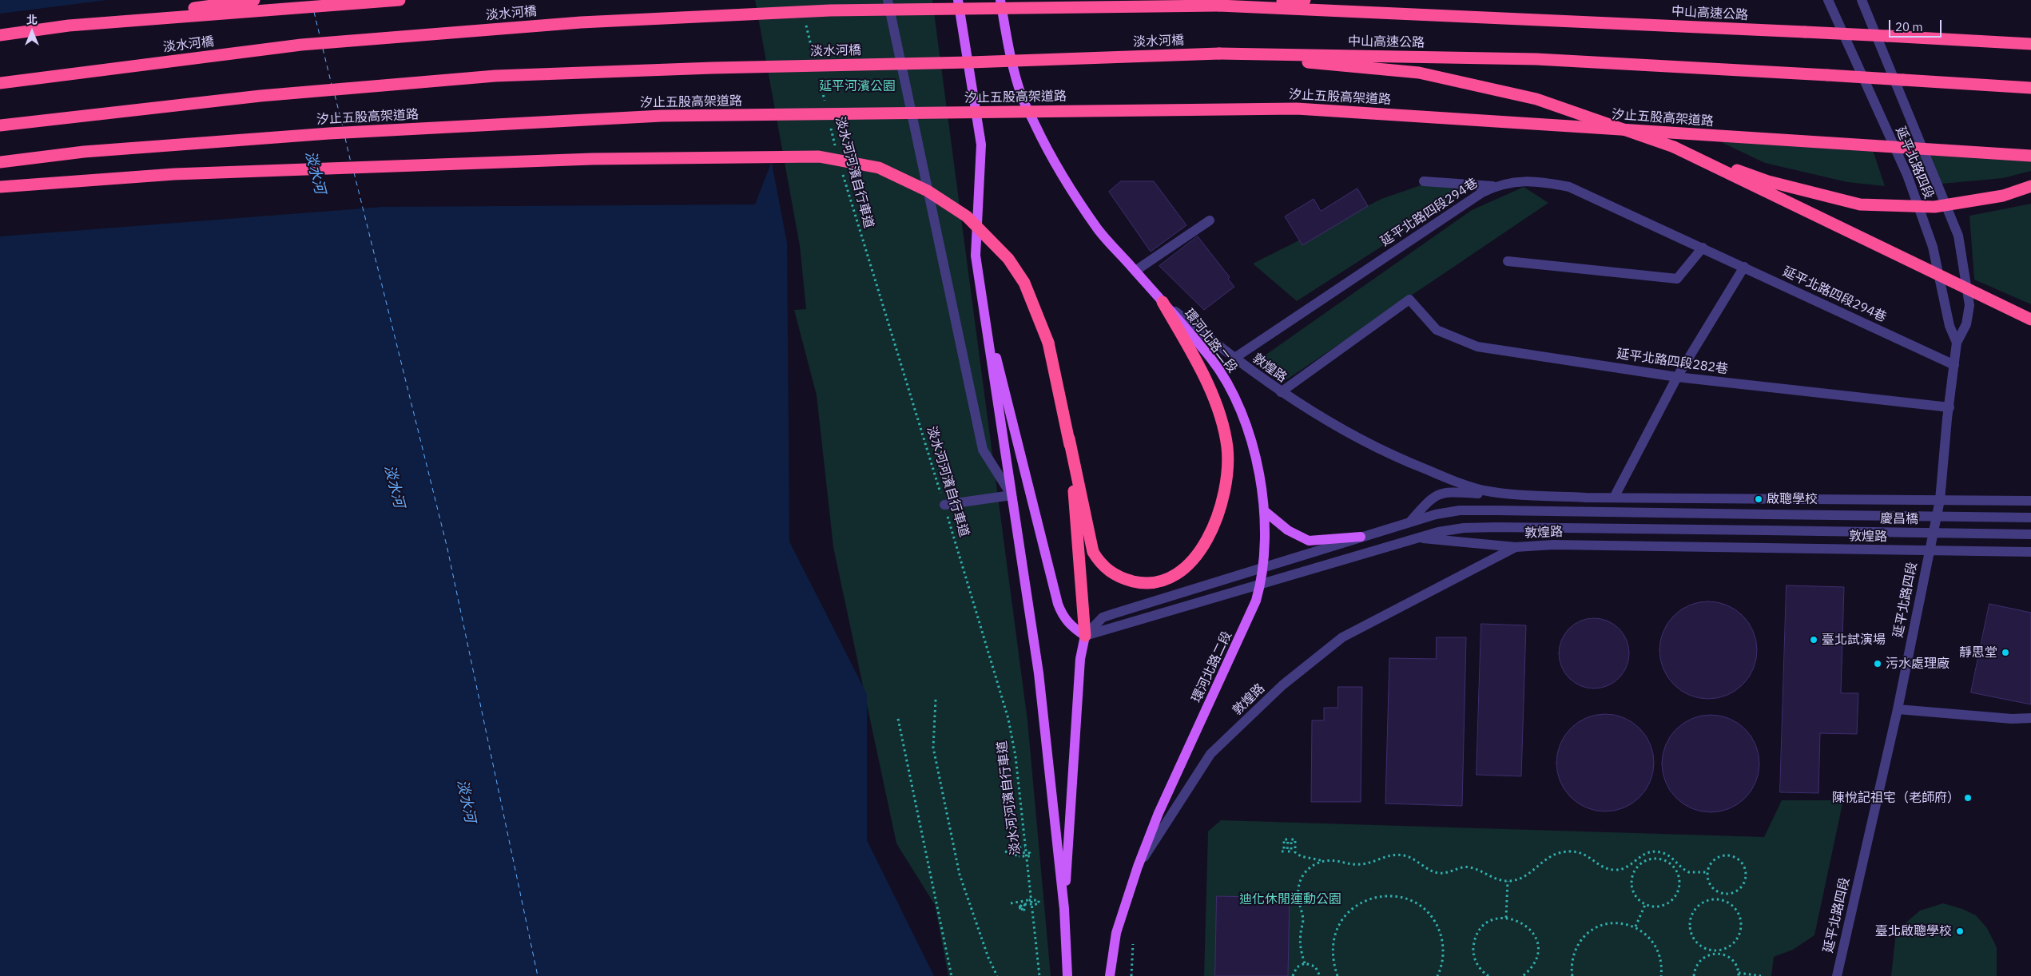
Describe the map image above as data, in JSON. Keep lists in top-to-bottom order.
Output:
{
  "streets": {
    "highway": ["淡水河橋", "中山高速公路", "汐止五股高架道路"],
    "main road": ["環河北路二段"],
    "street": [
      "延平北路四段",
      "延平北路四段294巷",
      "延平北路四段282巷",
      "敦煌路",
      "慶昌橋"
    ],
    "path": ["淡水河河濱自行車道"]
  },
  "crossings": [
    ["淡水河橋", "中山高速公路"],
    ["延平北路四段", "延平北路四段294巷"],
    ["延平北路四段", "延平北路四段282巷"],
    ["延平北路四段", "敦煌路"],
    ["延平北路四段294巷", "敦煌路"],
    ["環河北路二段", "敦煌路"],
    ["環河北路二段", "慶昌橋"],
    ["延平北路四段282巷", "敦煌路"]
  ],
  "water": ["淡水河"],
  "parks": ["延平河濱公園", "迪化休閒運動公園"],
  "places": [
    "啟聰學校",
    "臺北試演場",
    "靜思堂",
    "污水處理廠",
    "陳悅記祖宅（老師府）",
    "臺北啟聰學校"
  ],
  "scale_bar": "20 m",
  "north": "top"
}
